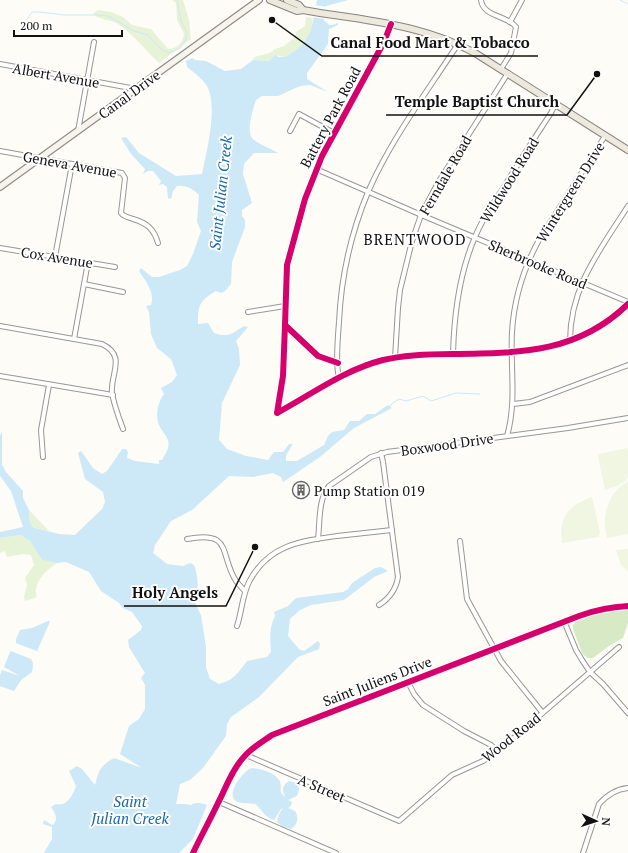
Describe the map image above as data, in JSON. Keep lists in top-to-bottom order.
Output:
{
  "streets": {
    "main road": ["Canal Drive"],
    "street": [
      "Albert Avenue",
      "Battery Park Road",
      "Geneva Avenue",
      "Ferndale Road",
      "Wildwood Road",
      "Wintergreen Drive",
      "Cox Avenue",
      "Sherbrooke Road",
      "Boxwood Drive",
      "Saint Juliens Drive",
      "Wood Road",
      "A Street"
    ]
  },
  "crossings": [
    ["Albert Avenue", "Canal Drive"],
    ["Canal Drive", "Geneva Avenue"],
    ["Battery Park Road", "Sherbrooke Road"],
    ["Ferndale Road", "Sherbrooke Road"],
    ["Wildwood Road", "Sherbrooke Road"],
    ["Wintergreen Drive", "Sherbrooke Road"],
    ["Wintergreen Drive", "Boxwood Drive"],
    ["Saint Juliens Drive", "A Street"],
    ["Wood Road", "A Street"]
  ],
  "districts": ["BRENTWOOD"],
  "water": ["Saint Julian Creek"],
  "places": {
    "other": ["Canal Food Mart & Tobacco", "Temple Baptist Church", "Holy Angels"],
    "building": ["Pump Station 019"]
  },
  "scale_bar": "200 m",
  "north": "right"
}
